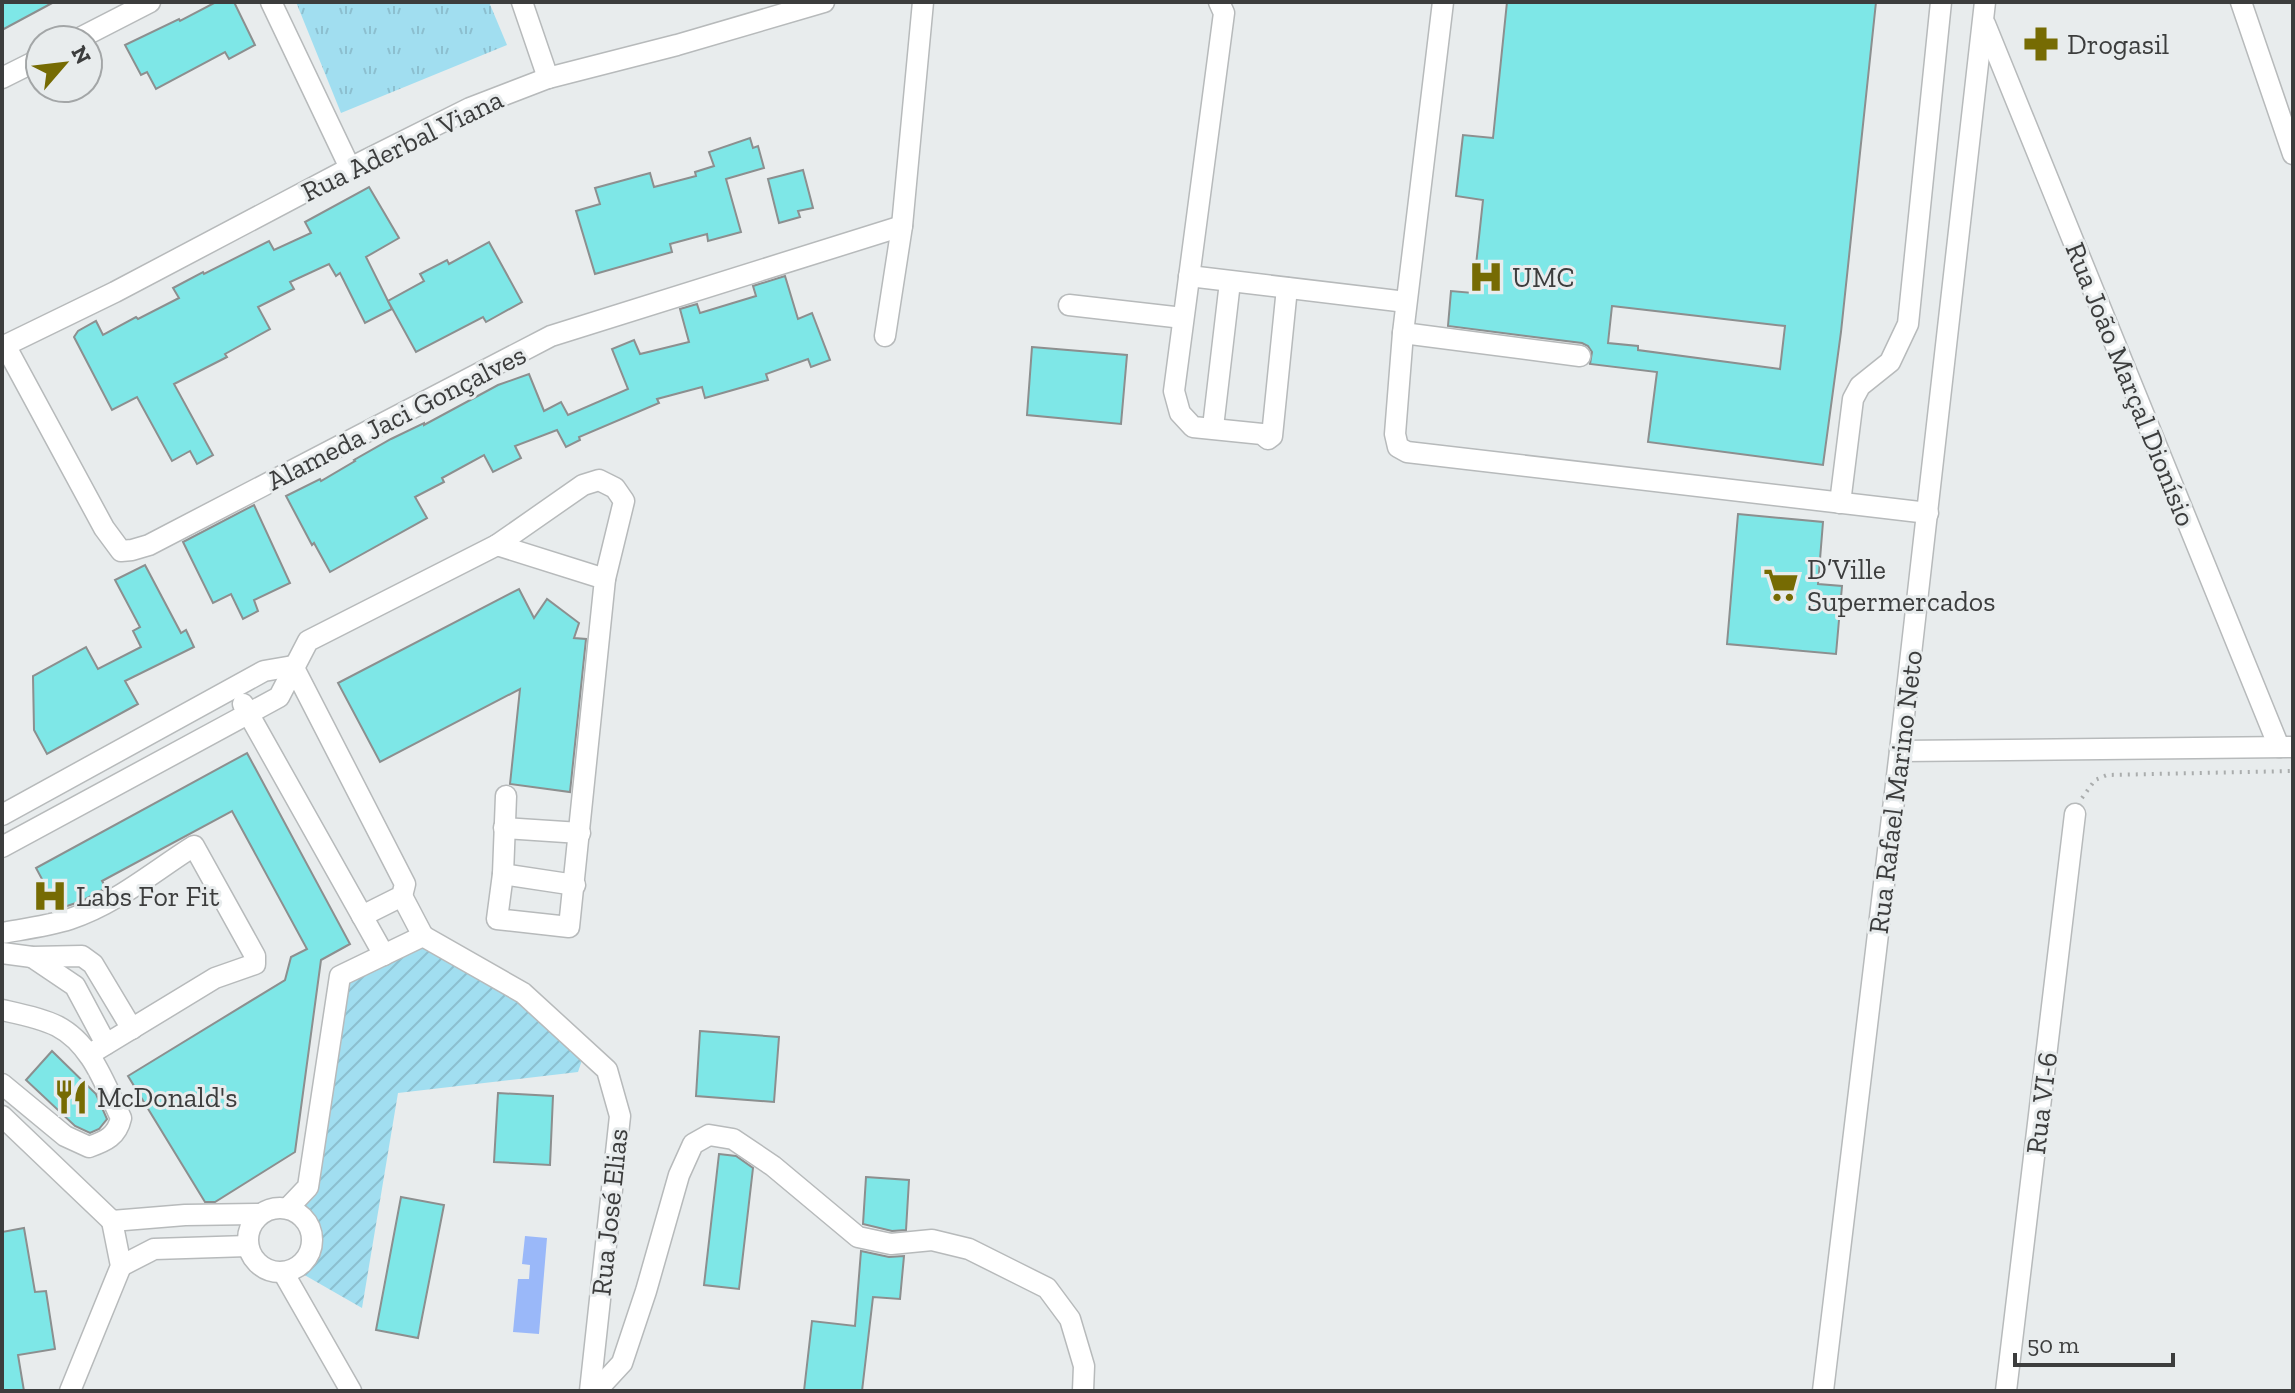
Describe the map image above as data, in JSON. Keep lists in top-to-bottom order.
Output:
{
  "streets": {
    "street": [
      "Rua Aderbal Viana",
      "Rua João Marçal Dionísio",
      "Alameda Jaci Gonçalves",
      "Rua Rafael Marino Neto",
      "Rua VI-6",
      "Rua José Elias"
    ]
  },
  "crossings": [
    ["Rua Aderbal Viana", "Alameda Jaci Gonçalves"],
    ["Rua João Marçal Dionísio", "Rua Rafael Marino Neto"]
  ],
  "places": {
    "pharmacy": ["Drogasil"],
    "hospital": ["UMC", "Labs For Fit"],
    "supermarket": ["D’Ville Supermercados"],
    "restaurant": ["McDonald's"]
  },
  "scale_bar": "50 m",
  "north": "top right"
}
